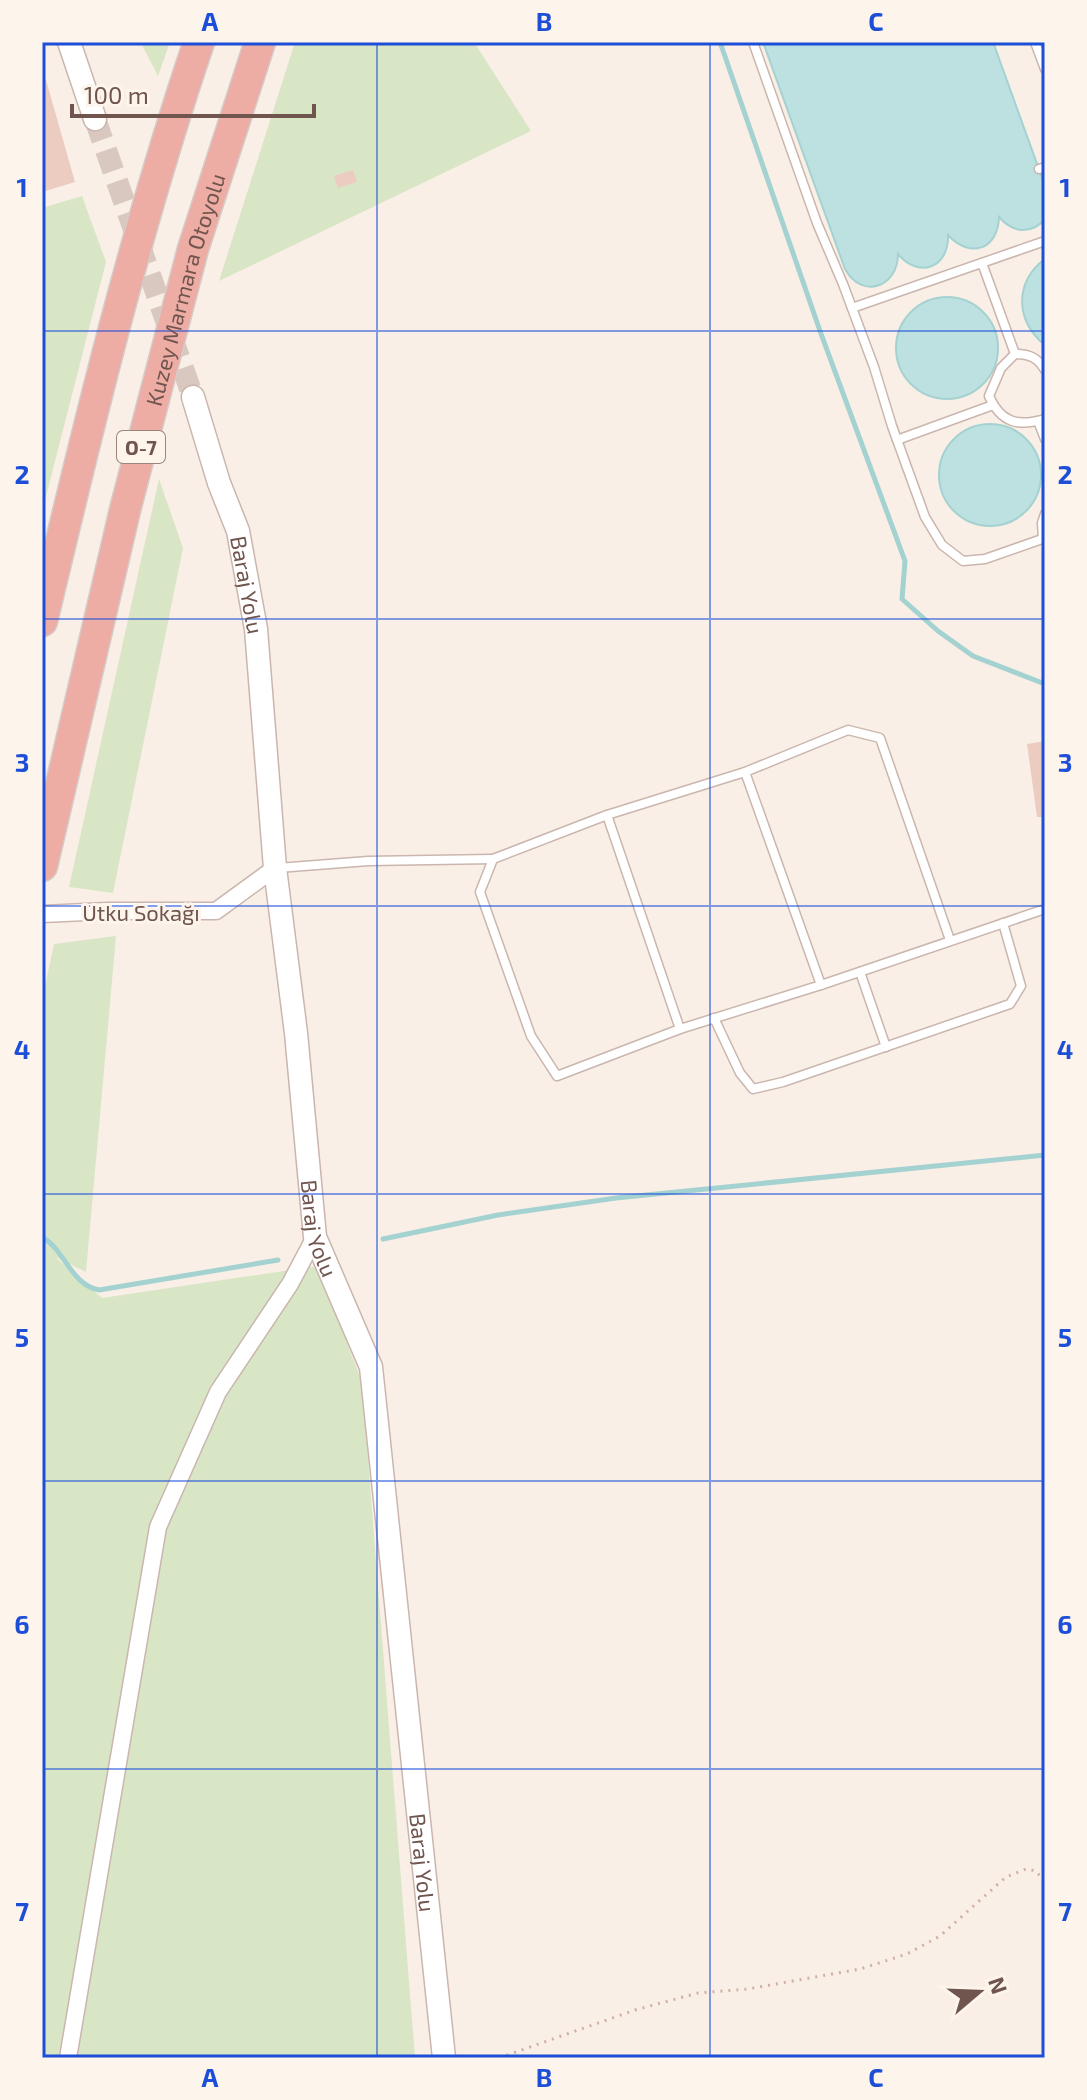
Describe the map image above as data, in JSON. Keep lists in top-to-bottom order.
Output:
{
  "streets": {
    "highway": ["Kuzey Marmara Otoyolu", "O-7"],
    "street": ["Baraj Yolu", "Utku Sokağı"]
  },
  "crossings": [
    ["Baraj Yolu", "Utku Sokağı"]
  ],
  "scale_bar": "100 m",
  "north": "right",
  "grid": {
    "columns": ["A", "B", "C"],
    "rows": [
      "1",
      "2",
      "3",
      "4",
      "5",
      "6",
      "7"
    ]
  }
}
